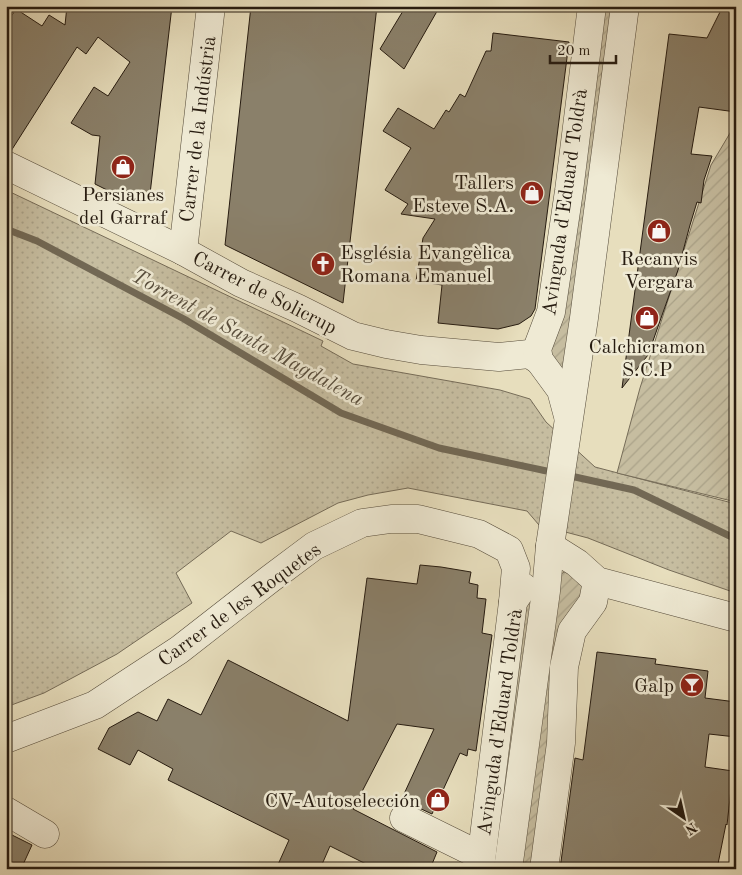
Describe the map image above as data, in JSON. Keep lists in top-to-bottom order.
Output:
{
  "streets": {
    "street": [
      "Carrer de la Indústria",
      "Avinguda d'Eduard Toldrà",
      "Carrer de Solicrup",
      "Carrer de les Roquetes"
    ]
  },
  "crossings": [
    ["Carrer de la Indústria", "Carrer de Solicrup"],
    ["Avinguda d'Eduard Toldrà", "Carrer de Solicrup"],
    ["Avinguda d'Eduard Toldrà", "Carrer de les Roquetes"]
  ],
  "water": ["Torrent de Santa Magdalena"],
  "places": {
    "shop": [
      "Persianes del Garraf",
      "Tallers Esteve S.A.",
      "Recanvis Vergara",
      "Calchicramon S.C.P",
      "CV-Autoselección"
    ],
    "church": ["Església Evangèlica Romana Emanuel"],
    "bar": ["Galp"]
  },
  "scale_bar": "20 m",
  "north": "bottom right"
}
